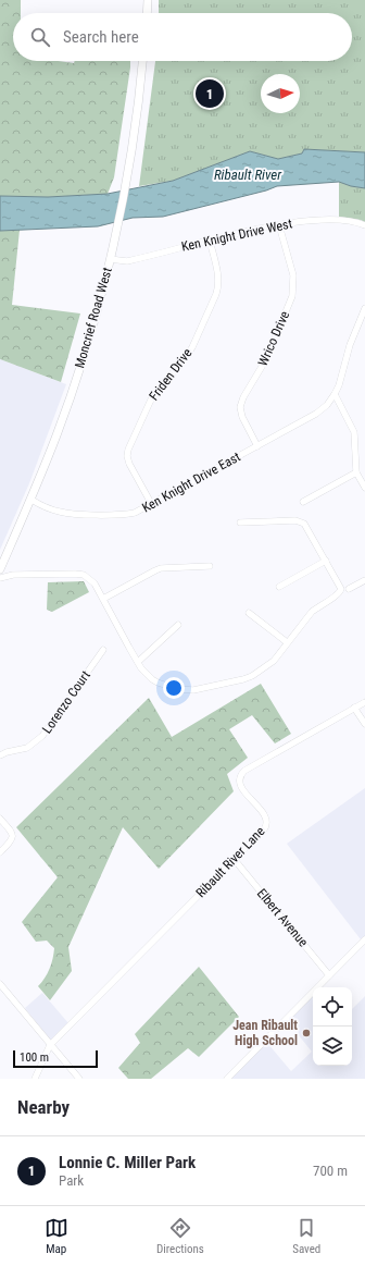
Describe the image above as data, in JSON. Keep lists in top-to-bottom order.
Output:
{
  "streets": {
    "main road": ["Moncrief Road West"],
    "street": [
      "Ken Knight Drive West",
      "Wrico Drive",
      "Friden Drive",
      "Ken Knight Drive East",
      "Lorenzo Court",
      "Ribault River Lane",
      "Elbert Avenue"
    ]
  },
  "crossings": [
    ["Ken Knight Drive West", "Moncrief Road West"],
    ["Ken Knight Drive West", "Wrico Drive"],
    ["Ken Knight Drive West", "Friden Drive"],
    ["Moncrief Road West", "Ken Knight Drive East"],
    ["Wrico Drive", "Ken Knight Drive East"],
    ["Friden Drive", "Ken Knight Drive East"],
    ["Ribault River Lane", "Elbert Avenue"]
  ],
  "water": ["Ribault River"],
  "places": ["Jean Ribault High School"],
  "scale_bar": "100 m",
  "north": "right",
  "page": {
    "search": "Search here",
    "pins": "1",
    "scale": "100 m",
    "heading": "Nearby",
    "list": [
      {
        "mark": "1",
        "name": "Lonnie C. Miller Park",
        "note": "Park",
        "value": "700 m"
      }
    ],
    "nav": ["Map", "Directions", "Saved"]
  }
}
